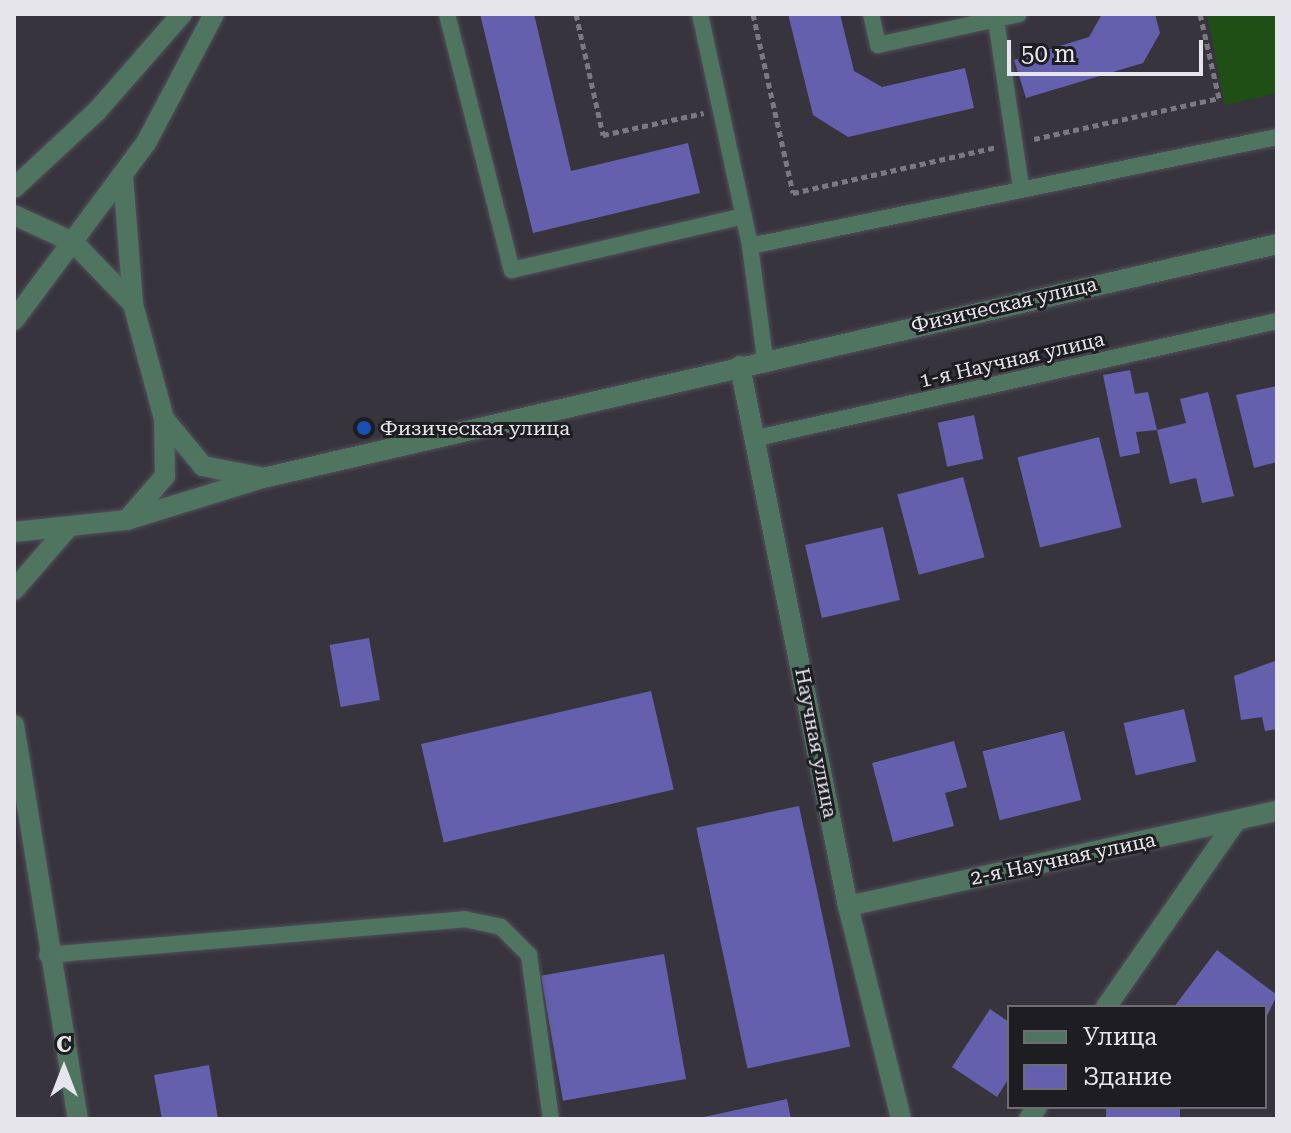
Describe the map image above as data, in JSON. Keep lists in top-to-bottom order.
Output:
{
  "streets": {
    "street": ["Физическая улица", "Научная улица", "2-я Научная улица"],
    "lane": ["1-я Научная улица"]
  },
  "crossings": [
    ["Физическая улица", "Научная улица"],
    ["1-я Научная улица", "Научная улица"],
    ["Научная улица", "2-я Научная улица"]
  ],
  "places": ["Физическая улица"],
  "legend": ["Улица", "Здание"],
  "scale_bar": "50 m",
  "north": "top"
}
